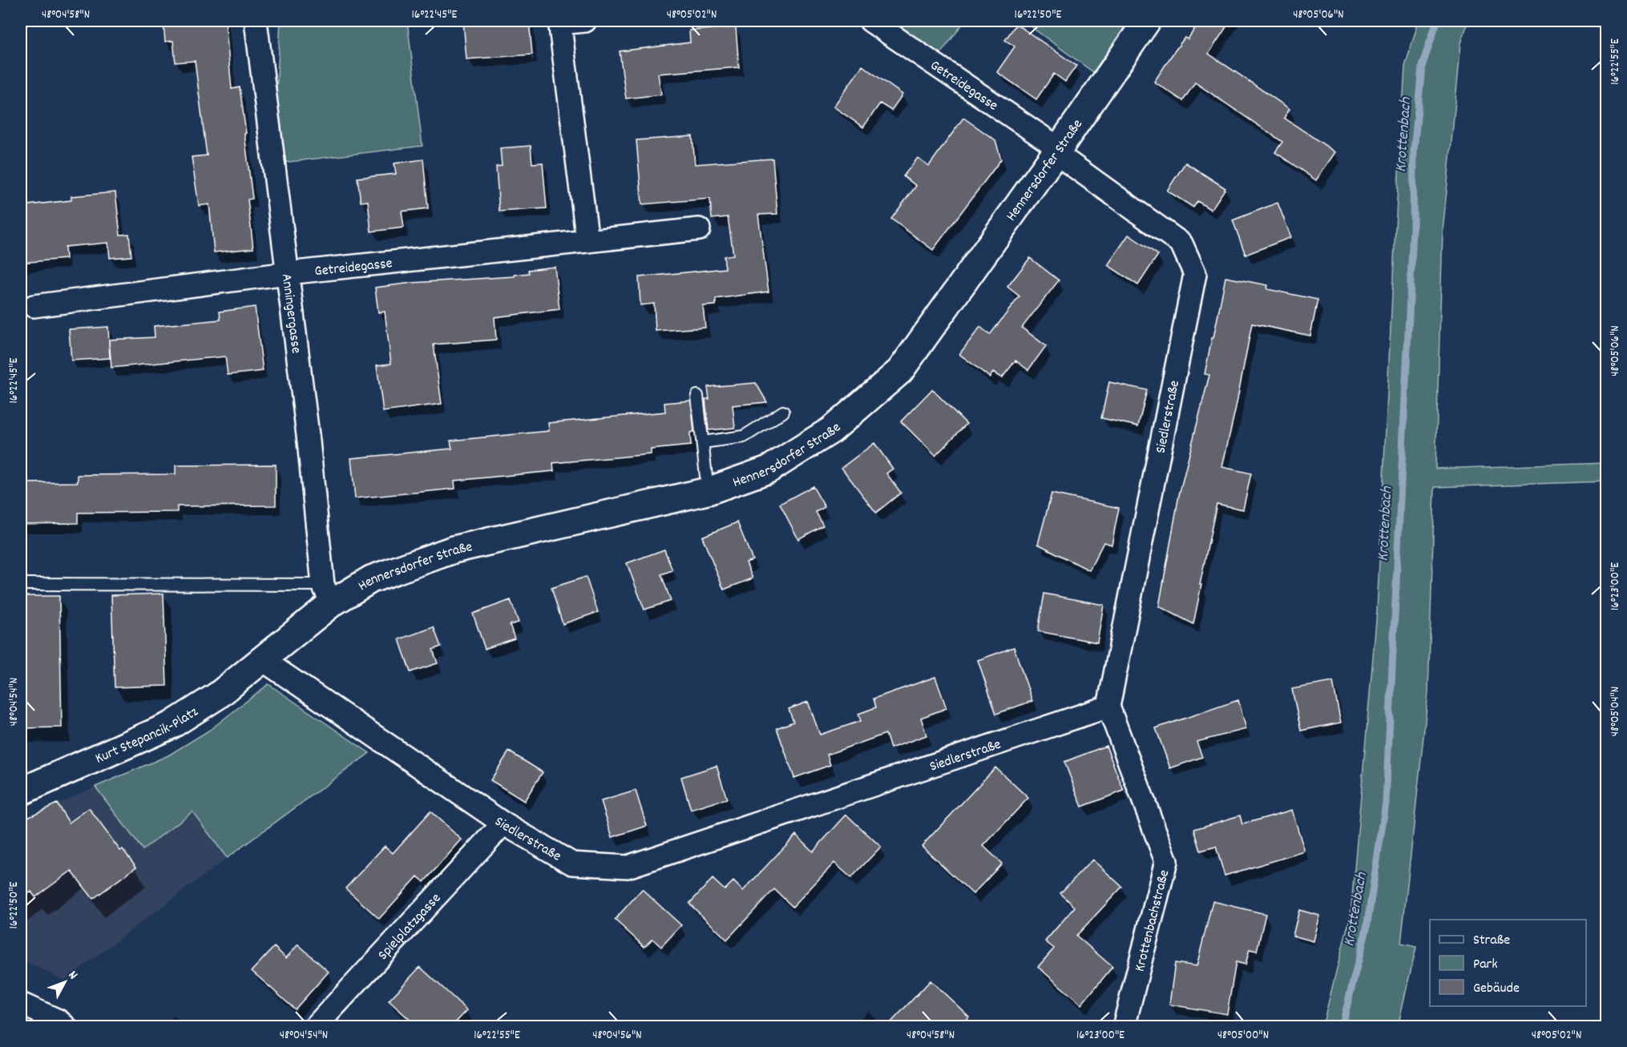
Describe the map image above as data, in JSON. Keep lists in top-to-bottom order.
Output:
{
  "streets": {
    "street": [
      "Getreidegasse",
      "Hennersdorfer Straße",
      "Anningergasse",
      "Siedlerstraße",
      "Kurt Stepancik-Platz",
      "Krottenbachstraße",
      "Spielplatzgasse"
    ]
  },
  "crossings": [
    ["Getreidegasse", "Hennersdorfer Straße"],
    ["Getreidegasse", "Anningergasse"],
    ["Getreidegasse", "Siedlerstraße"],
    ["Hennersdorfer Straße", "Anningergasse"],
    ["Hennersdorfer Straße", "Siedlerstraße"],
    ["Hennersdorfer Straße", "Kurt Stepancik-Platz"],
    ["Siedlerstraße", "Kurt Stepancik-Platz"],
    ["Siedlerstraße", "Krottenbachstraße"],
    ["Siedlerstraße", "Spielplatzgasse"]
  ],
  "water": ["Krottenbach"],
  "legend": ["Straße", "Park", "Gebäude"],
  "north": "top right",
  "coordinates": [
    "48°04'58\"N",
    "16°22'45\"E",
    "48°05'02\"N",
    "16°22'50\"E",
    "48°05'06\"N",
    "16°22'55\"E",
    "16°23'00\"E",
    "48°04'54\"N",
    "48°05'04\"N",
    "48°04'56\"N",
    "48°05'00\"N"
  ]
}
